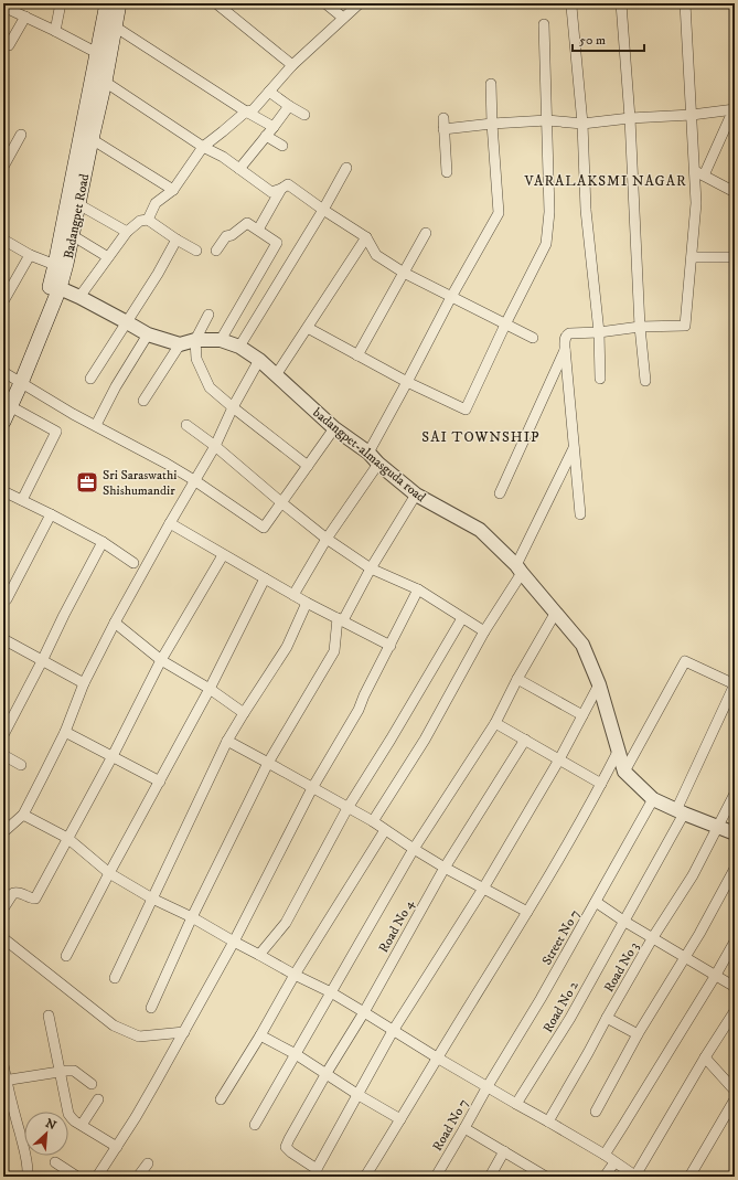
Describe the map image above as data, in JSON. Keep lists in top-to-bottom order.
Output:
{
  "streets": {
    "main road": ["Badangpet Road"],
    "street": [
      "badangpet-almasguda road",
      "Road No 4",
      "Street No 7",
      "Road No 3",
      "Road No 2",
      "Road No 7"
    ]
  },
  "crossings": [
    ["badangpet-almasguda road", "Street No 7"],
    ["badangpet-almasguda road", "Road No 3"],
    ["badangpet-almasguda road", "Road No 2"],
    ["Street No 7", "Road No 7"]
  ],
  "districts": ["VARALAKSMI NAGAR", "SAI TOWNSHIP"],
  "places": {
    "office": ["Sri Saraswathi Shishumandir"]
  },
  "scale_bar": "50 m",
  "north": "top right"
}
